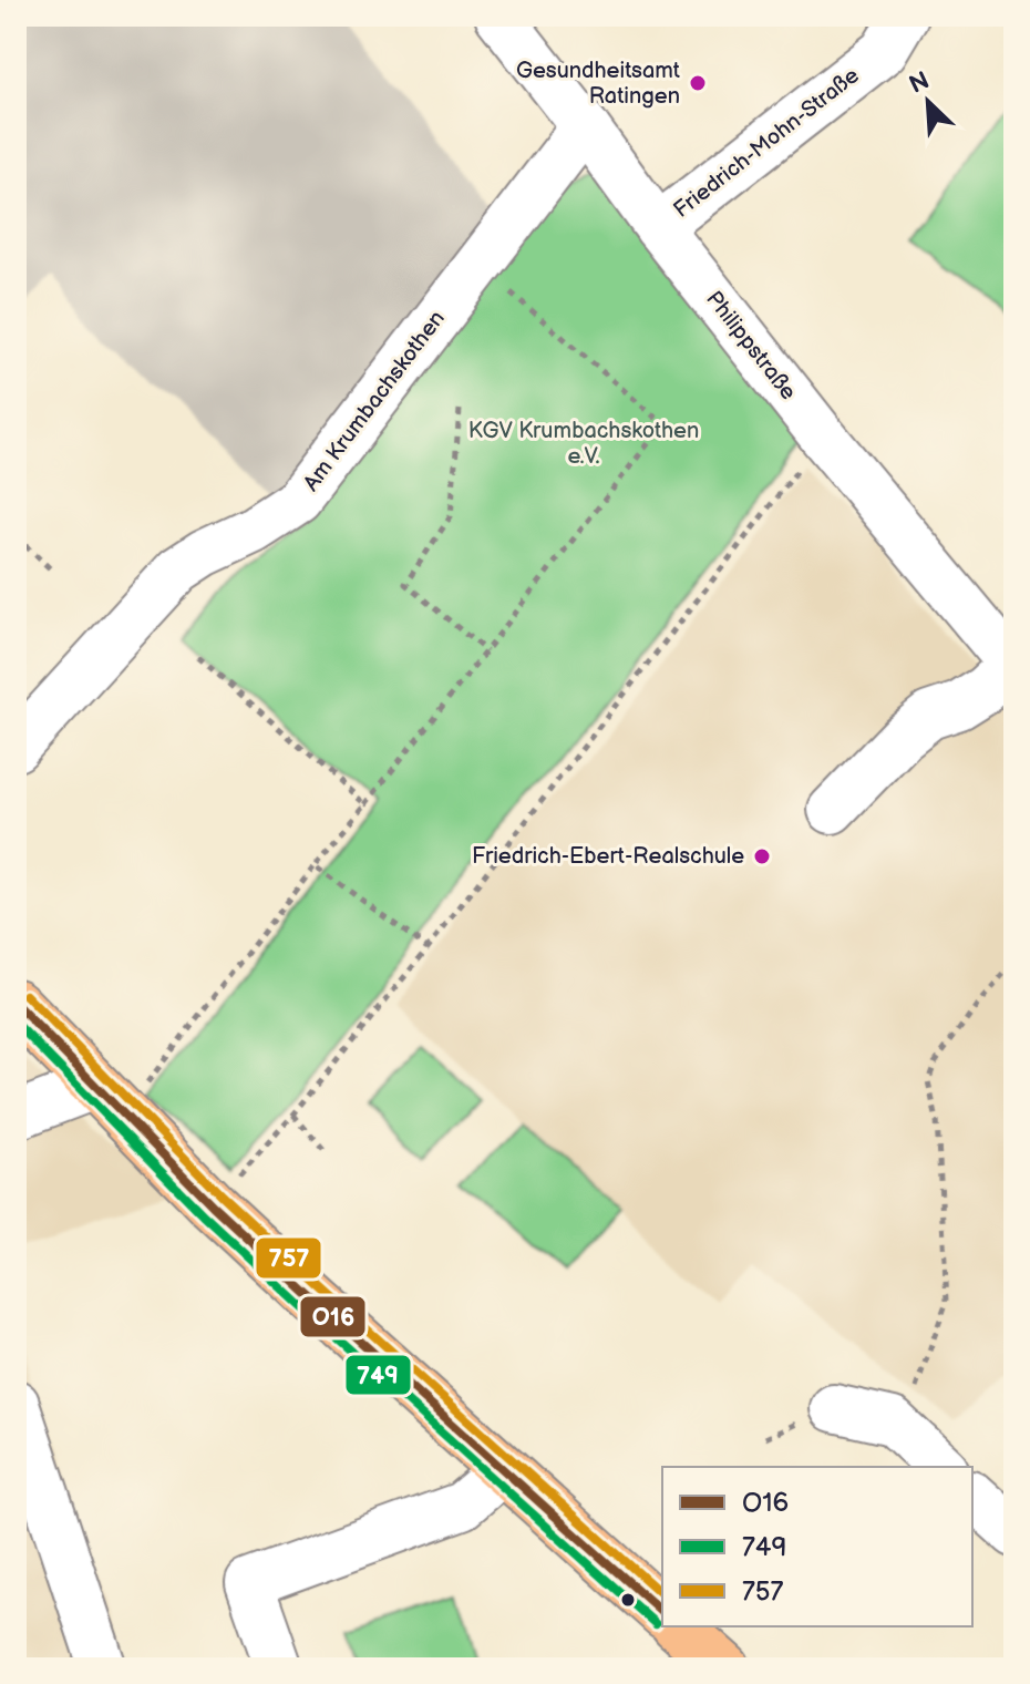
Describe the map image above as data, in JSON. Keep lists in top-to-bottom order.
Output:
{
  "streets": {
    "street": ["Friedrich-Mohn-Straße", "Philippstraße", "Am Krumbachskothen"]
  },
  "crossings": [
    ["Friedrich-Mohn-Straße", "Philippstraße"],
    ["Philippstraße", "Am Krumbachskothen"]
  ],
  "parks": ["KGV Krumbachskothen e.V."],
  "places": ["Gesundheitsamt Ratingen", "Friedrich-Ebert-Realschule"],
  "lines": ["transit line 757", "transit line O16", "transit line 749"],
  "legend": ["O16", "749", "757"],
  "north": "top left"
}
